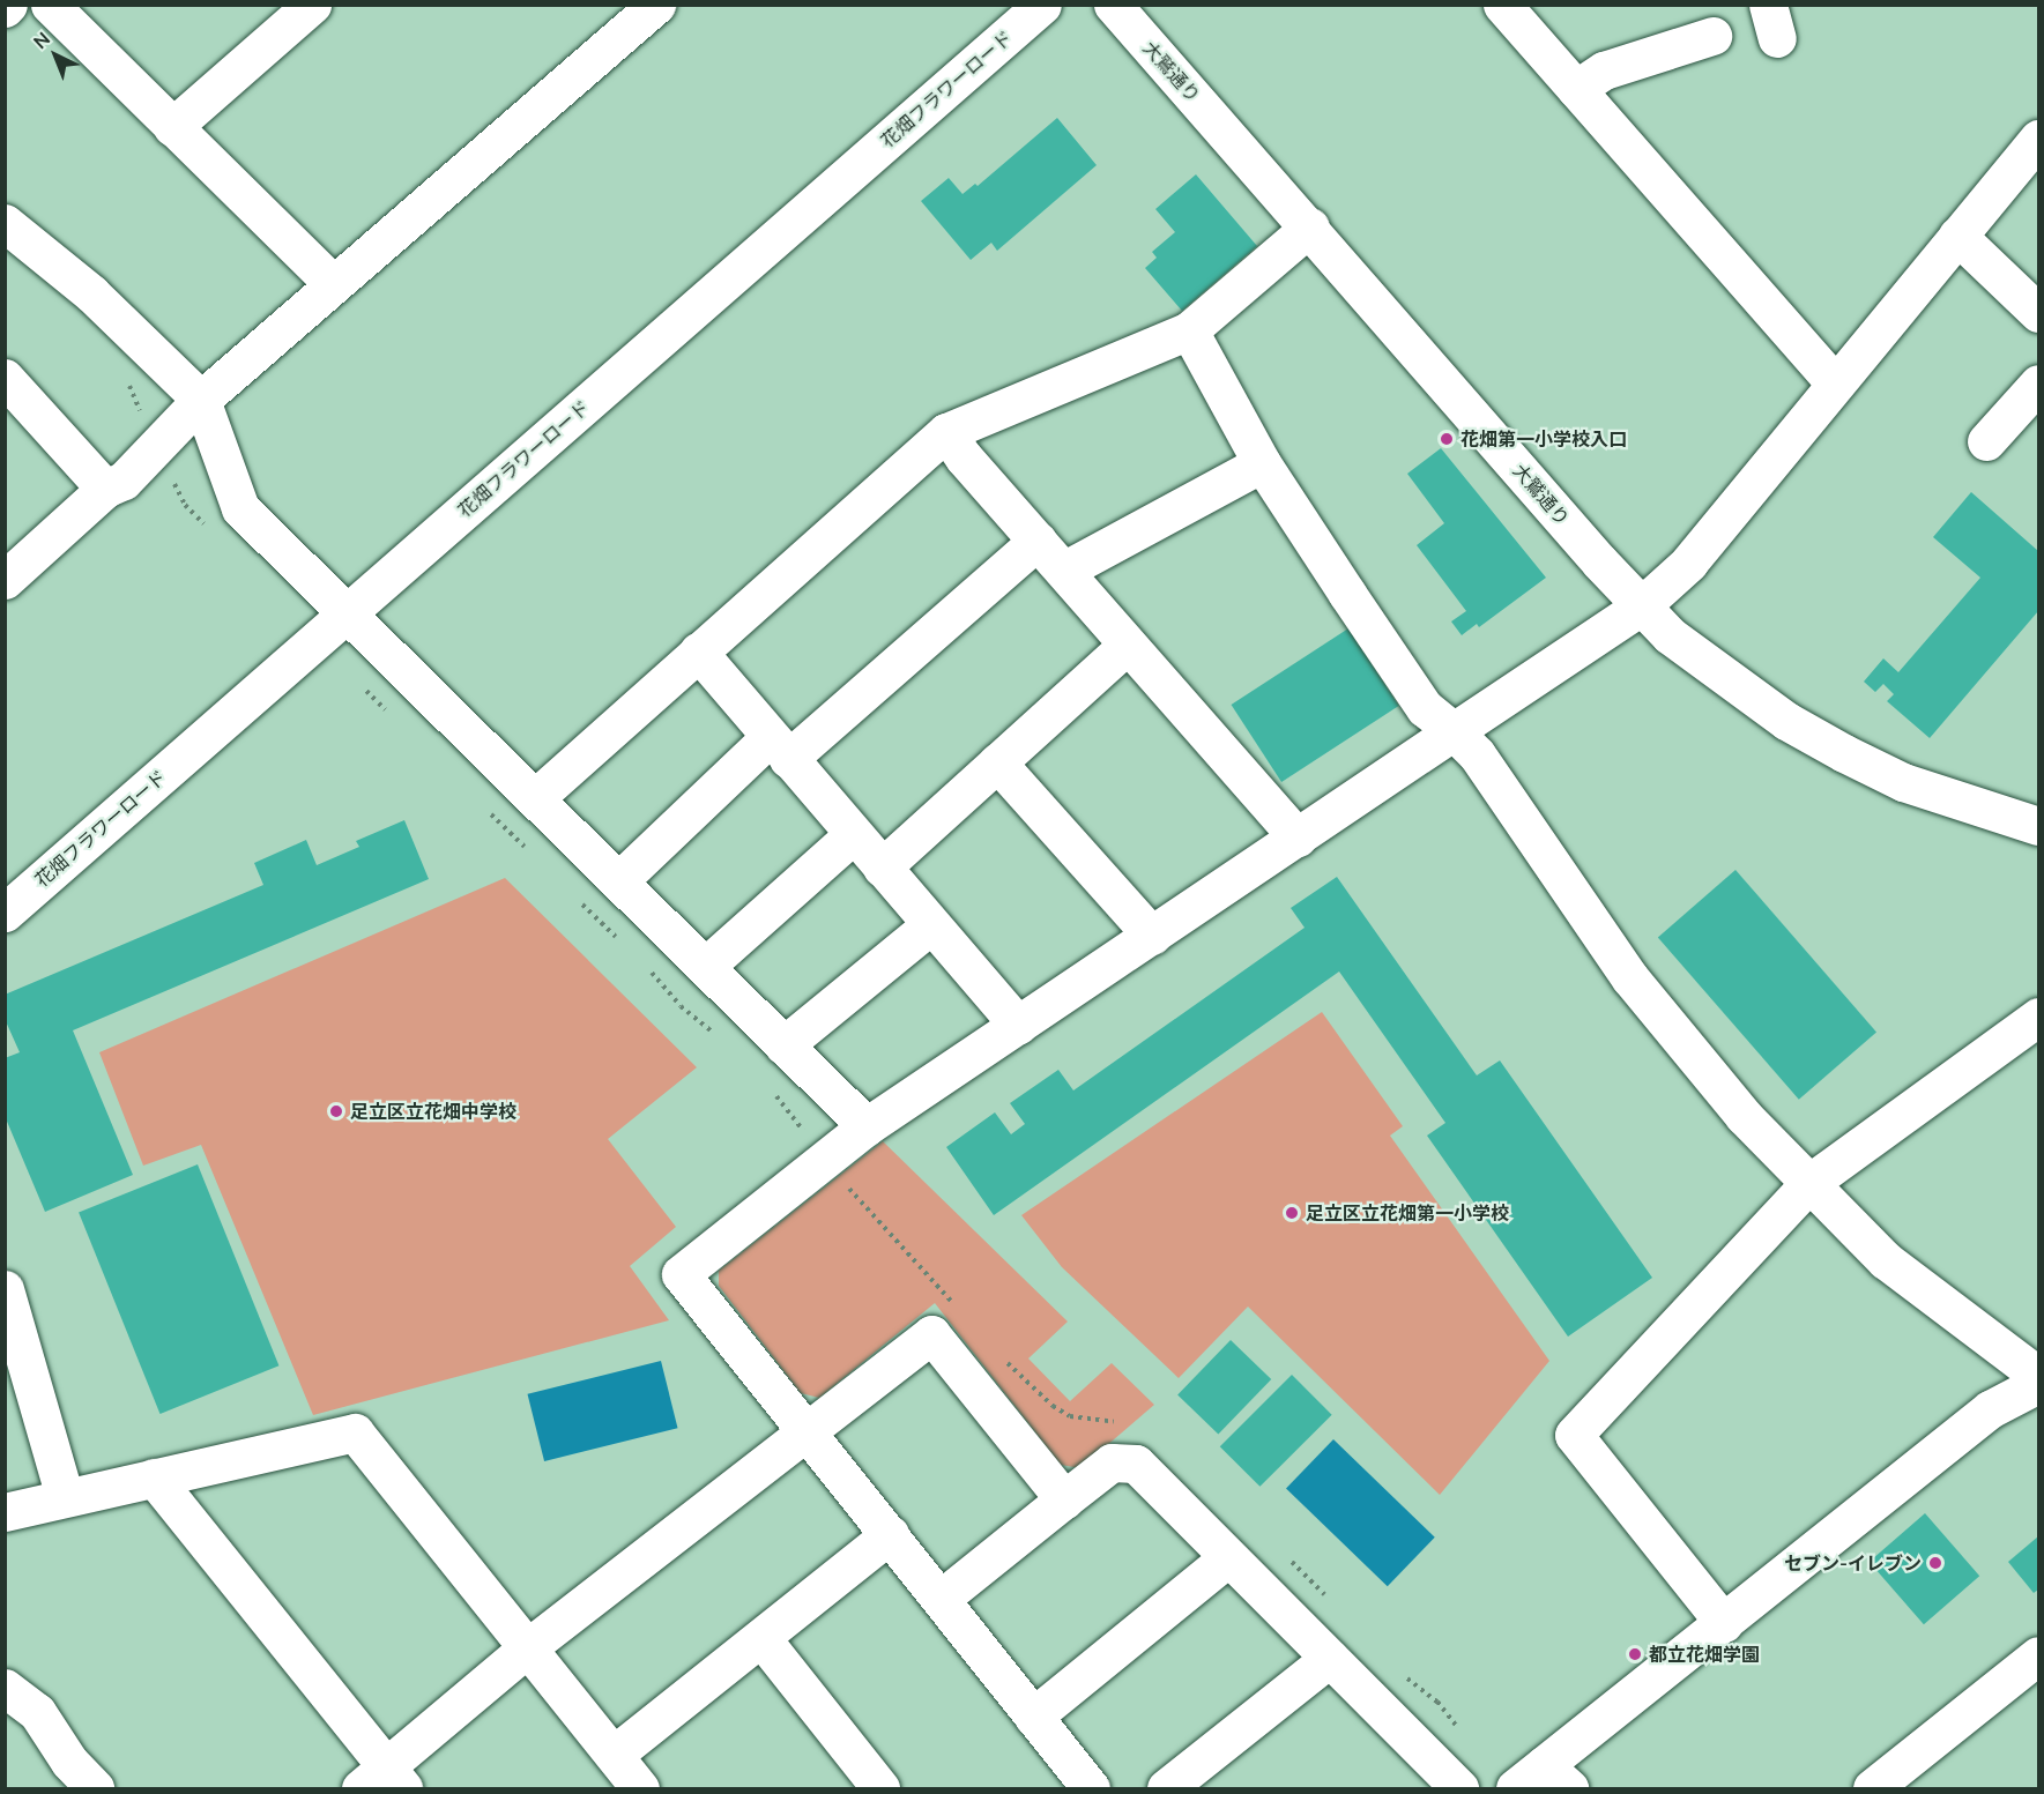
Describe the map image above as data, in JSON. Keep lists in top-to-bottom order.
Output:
{
  "streets": {
    "street": ["大鷲通り", "花畑フラワーロード"]
  },
  "places": [
    "花畑第一小学校入口",
    "足立区立花畑中学校",
    "足立区立花畑第一小学校",
    "セブン-イレブン",
    "都立花畑学園"
  ],
  "north": "top left"
}
